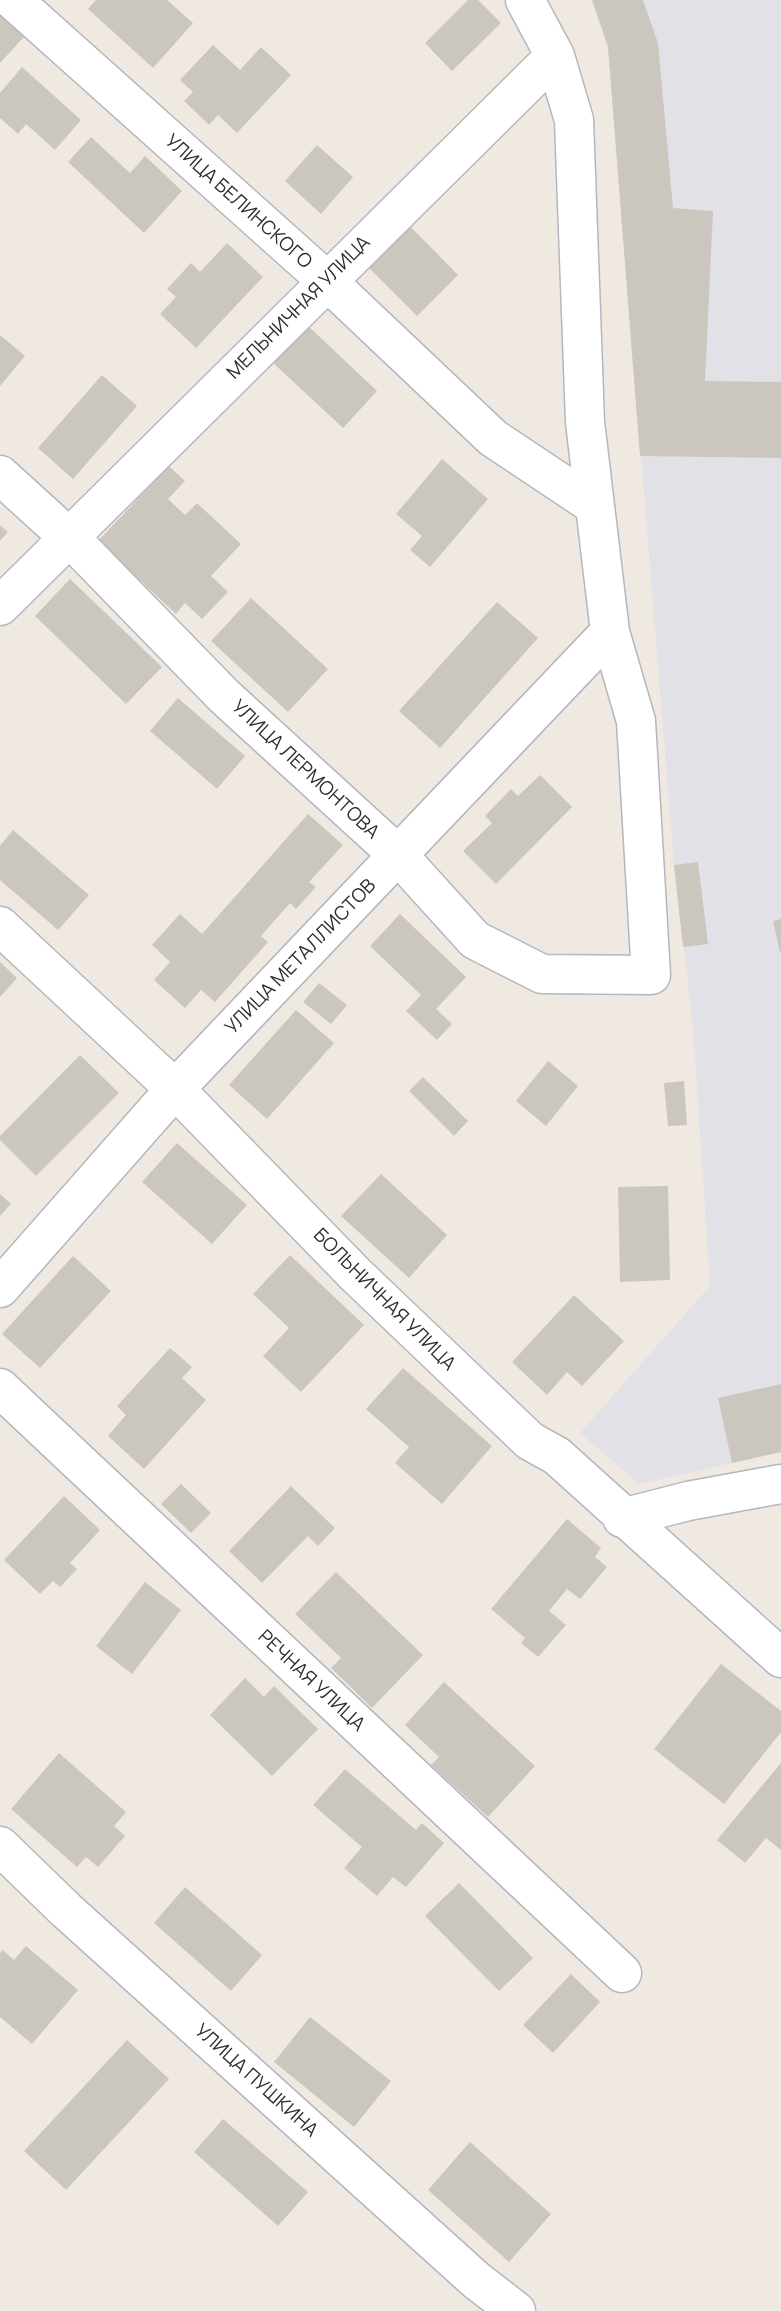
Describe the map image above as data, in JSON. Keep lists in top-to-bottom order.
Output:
{
  "streets": {
    "street": [
      "УЛИЦА БЕЛИНСКОГО",
      "МЕЛЬНИЧНАЯ УЛИЦА",
      "УЛИЦА ЛЕРМОНТОВА",
      "УЛИЦА МЕТАЛЛИСТОВ",
      "БОЛЬНИЧНАЯ УЛИЦА",
      "РЕЧНАЯ УЛИЦА",
      "УЛИЦА ПУШКИНА"
    ]
  },
  "crossings": [
    ["УЛИЦА БЕЛИНСКОГО", "МЕЛЬНИЧНАЯ УЛИЦА"],
    ["МЕЛЬНИЧНАЯ УЛИЦА", "УЛИЦА ЛЕРМОНТОВА"],
    ["УЛИЦА ЛЕРМОНТОВА", "УЛИЦА МЕТАЛЛИСТОВ"],
    ["УЛИЦА МЕТАЛЛИСТОВ", "БОЛЬНИЧНАЯ УЛИЦА"]
  ]
}
